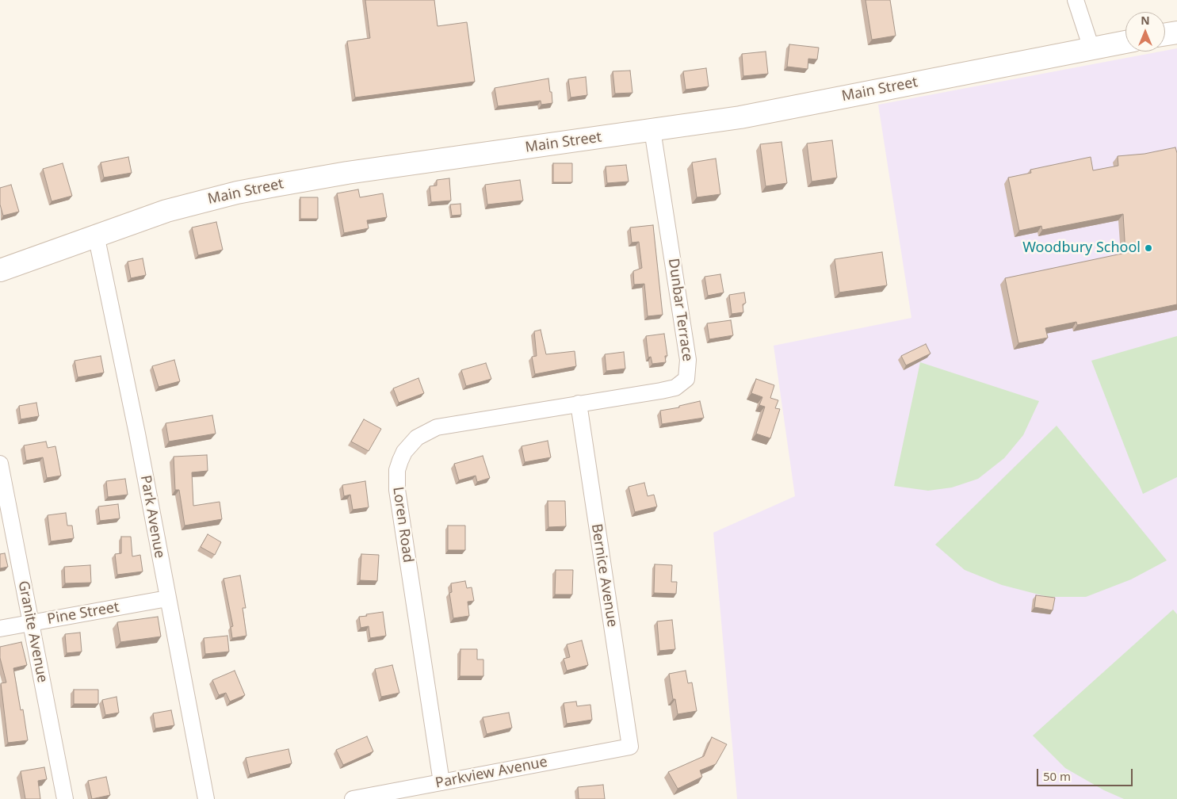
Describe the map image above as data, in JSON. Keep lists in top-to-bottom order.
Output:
{
  "streets": {
    "main road": ["Main Street"],
    "street": [
      "Dunbar Terrace",
      "Park Avenue",
      "Loren Road",
      "Bernice Avenue",
      "Pine Street",
      "Granite Avenue",
      "Parkview Avenue"
    ]
  },
  "crossings": [
    ["Main Street", "Dunbar Terrace"],
    ["Main Street", "Park Avenue"],
    ["Dunbar Terrace", "Loren Road"],
    ["Dunbar Terrace", "Bernice Avenue"],
    ["Park Avenue", "Pine Street"],
    ["Loren Road", "Bernice Avenue"],
    ["Loren Road", "Parkview Avenue"],
    ["Bernice Avenue", "Parkview Avenue"],
    ["Pine Street", "Granite Avenue"]
  ],
  "places": ["Woodbury School"],
  "scale_bar": "50 m",
  "north": "top"
}
